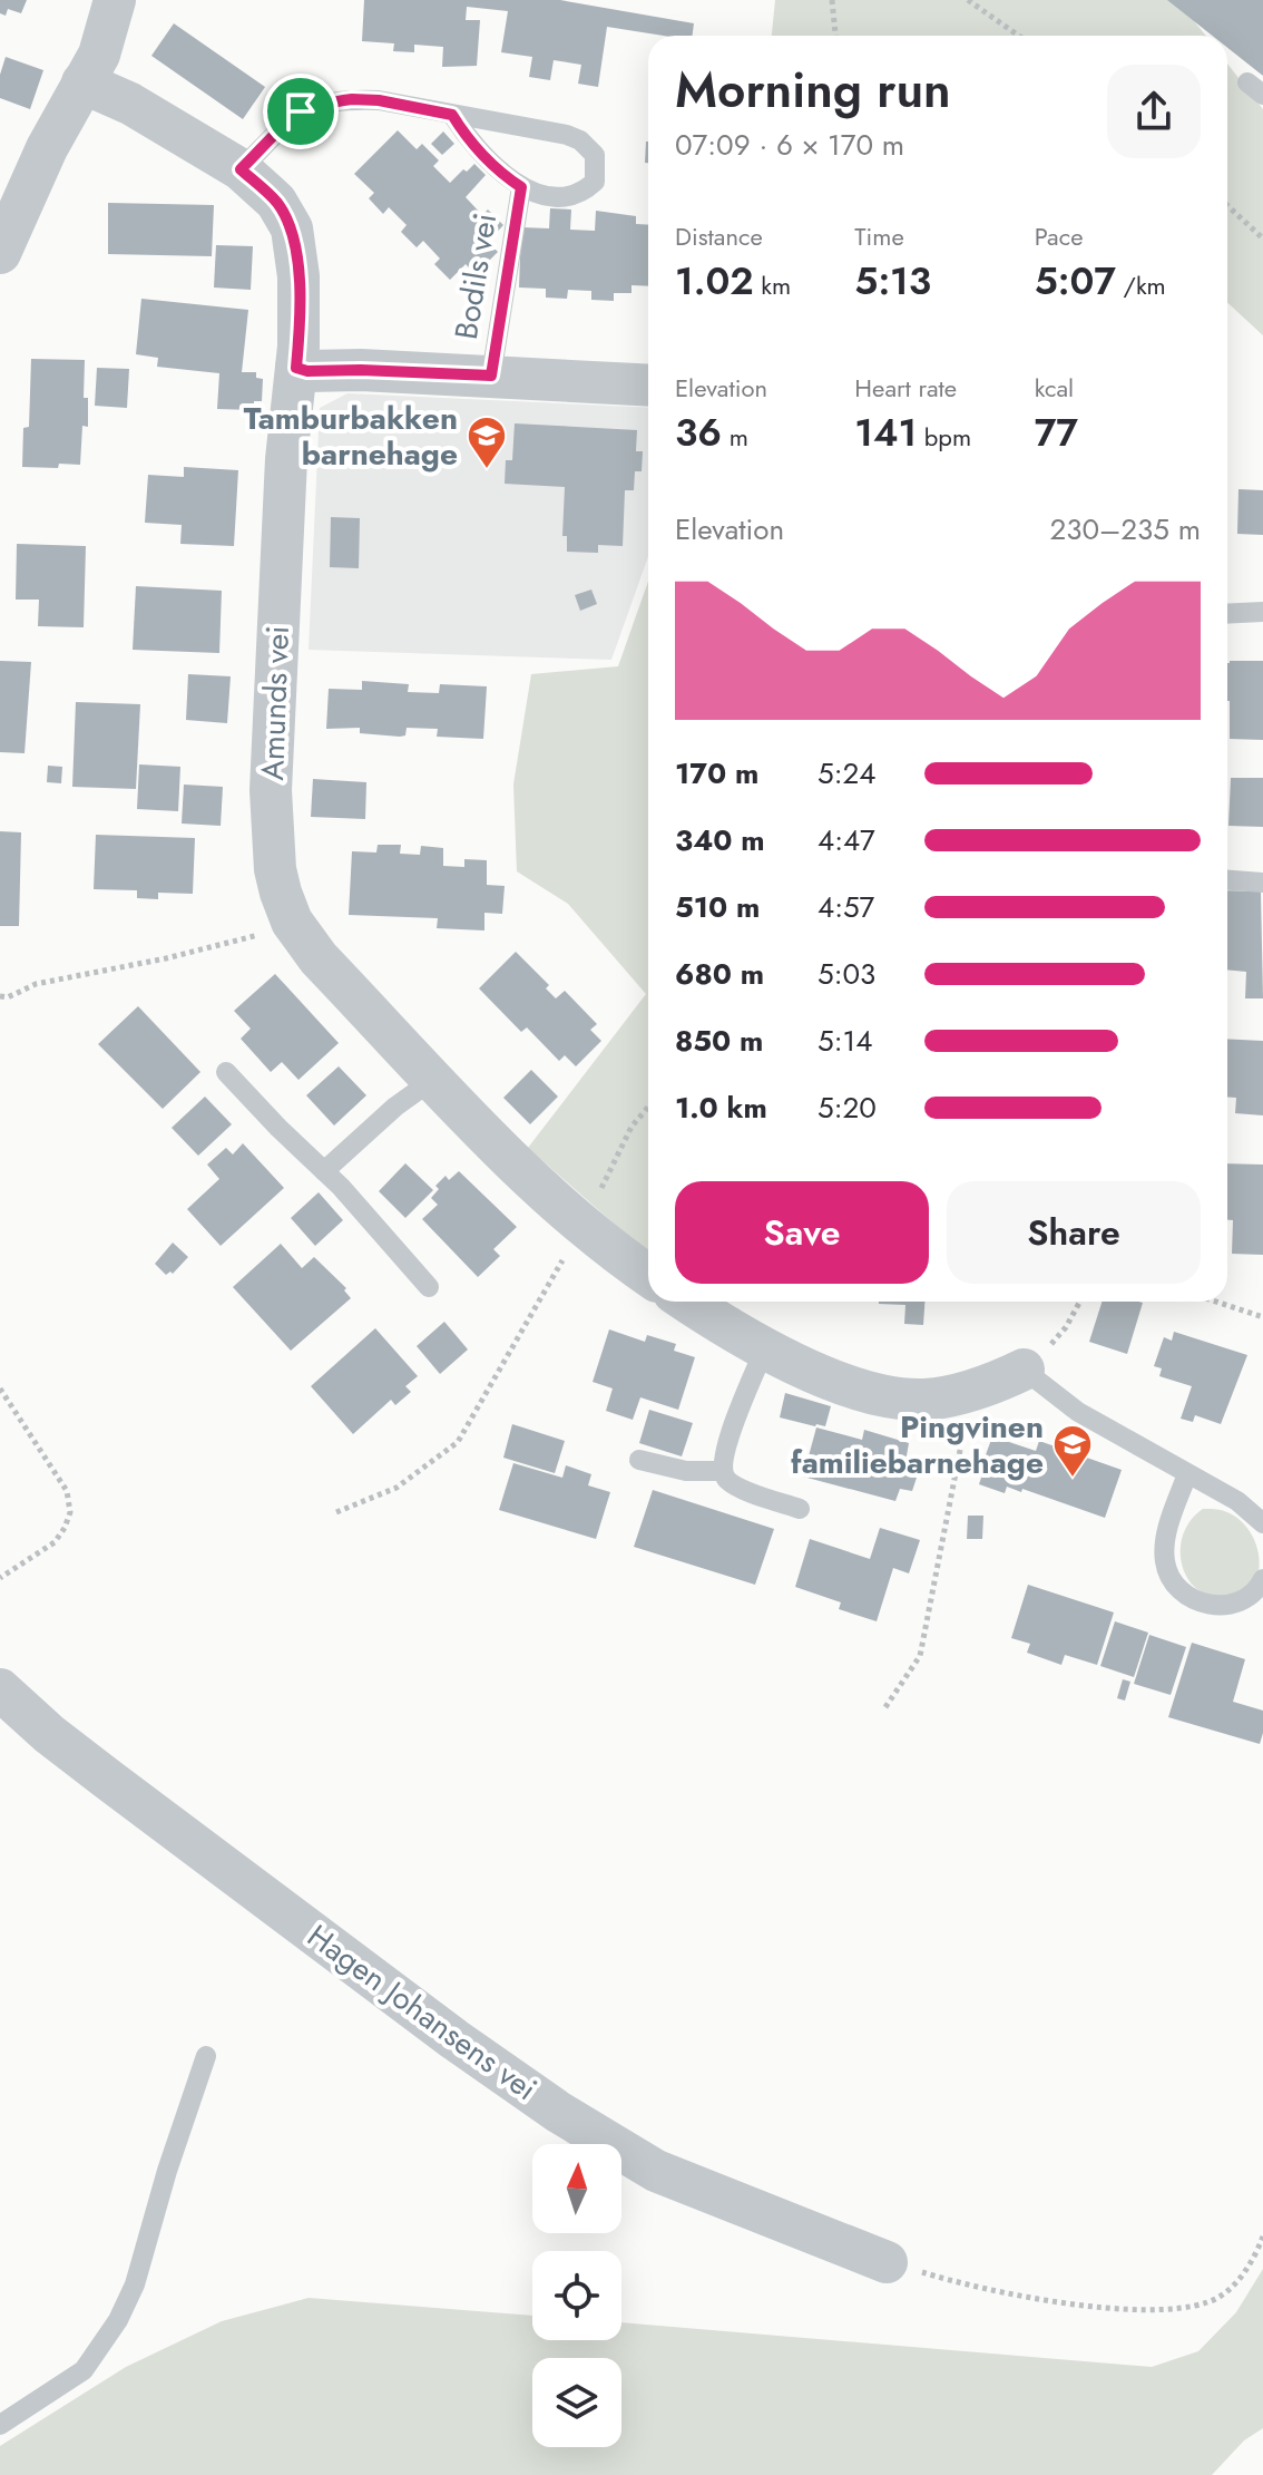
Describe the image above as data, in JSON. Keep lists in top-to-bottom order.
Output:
{
  "streets": {
    "street": ["Amunds vei", "Hagen Johansens vei"],
    "lane": ["Bodils vei"]
  },
  "crossings": [
    ["Bodils vei", "Amunds vei"]
  ],
  "places": {
    "school or university": ["Tamburbakken barnehage", "Pingvinen familiebarnehage"]
  },
  "north": "top",
  "page": {
    "heading": ["Morning run", "07:09 · 6 × 170 m"],
    "stats": [
      ["Distance", "1.02 km"],
      ["Time", "5:13"],
      ["Pace", "5:07 /km"],
      ["Elevation", "36 m"],
      ["Heart rate", "141 bpm"],
      ["kcal", "77"]
    ],
    "chart": ["Elevation", "230–235 m"],
    "list": [
      {
        "name": "170 m",
        "note": "5:24"
      },
      {
        "name": "340 m",
        "note": "4:47"
      },
      {
        "name": "510 m",
        "note": "4:57"
      },
      {
        "name": "680 m",
        "note": "5:03"
      },
      {
        "name": "850 m",
        "note": "5:14"
      },
      {
        "name": "1.0 km",
        "note": "5:20"
      }
    ],
    "buttons": ["Save", "Share"]
  }
}
